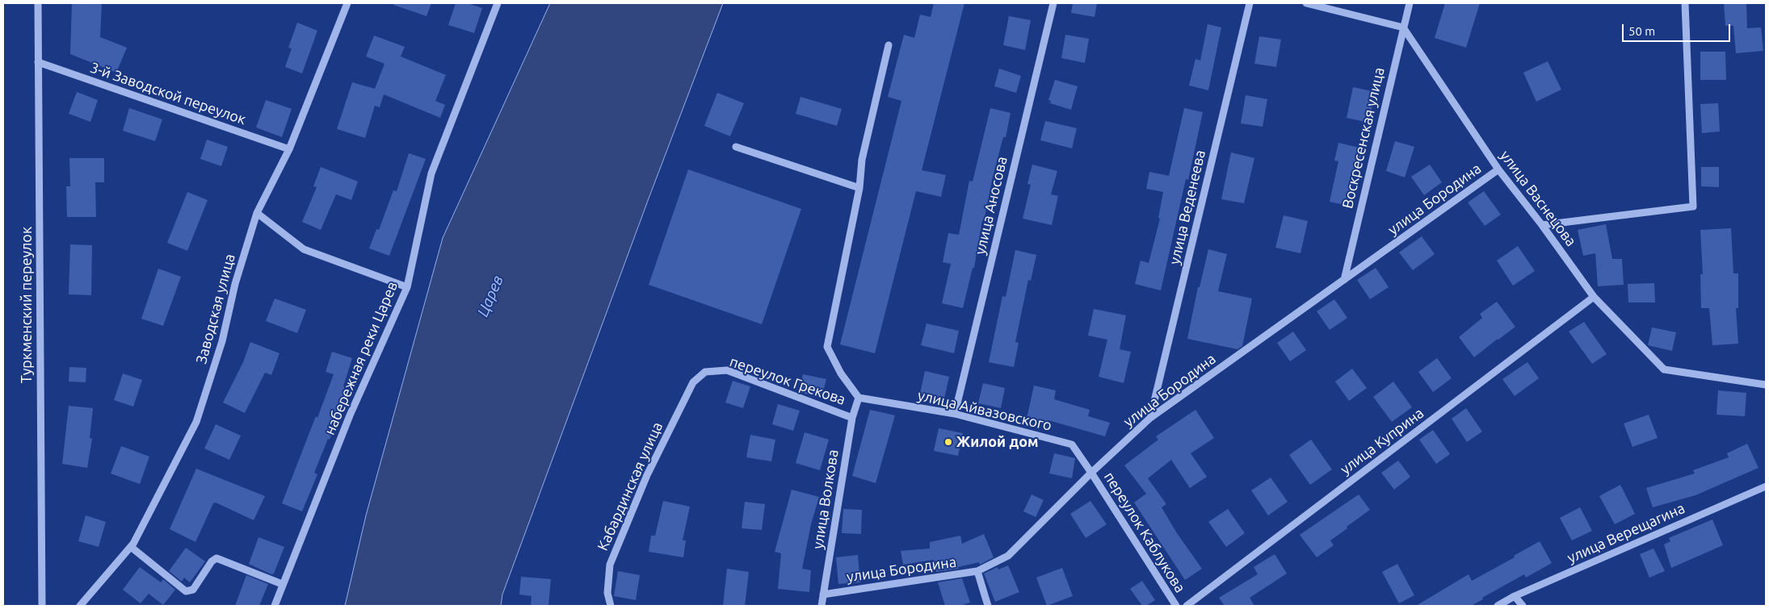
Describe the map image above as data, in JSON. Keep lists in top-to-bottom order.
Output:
{
  "streets": {
    "street": [
      "3-й Заводской переулок",
      "Воскресенская улица",
      "улица Васнецова",
      "улица Бородина",
      "улица Аносова",
      "улица Веденеева",
      "Туркменский переулок",
      "Заводская улица",
      "набережная реки Царев",
      "переулок Грекова",
      "улица Айвазовского",
      "улица Куприна",
      "Кабардинская улица",
      "улица Волкова",
      "переулок Каблукова",
      "улица Верещагина"
    ]
  },
  "crossings": [
    ["3-й Заводской переулок", "Туркменский переулок"],
    ["3-й Заводской переулок", "Заводская улица"],
    ["Воскресенская улица", "улица Васнецова"],
    ["Воскресенская улица", "улица Бородина"],
    ["улица Васнецова", "улица Бородина"],
    ["улица Васнецова", "улица Куприна"],
    ["улица Бородина", "улица Веденеева"],
    ["улица Бородина", "улица Айвазовского"],
    ["улица Бородина", "улица Волкова"],
    ["улица Бородина", "переулок Каблукова"],
    ["улица Аносова", "улица Айвазовского"],
    ["переулок Грекова", "Кабардинская улица"],
    ["переулок Грекова", "улица Волкова"],
    ["улица Айвазовского", "улица Волкова"],
    ["улица Айвазовского", "переулок Каблукова"]
  ],
  "water": ["Царев"],
  "places": ["Жилой дом"],
  "scale_bar": "50 m"
}
